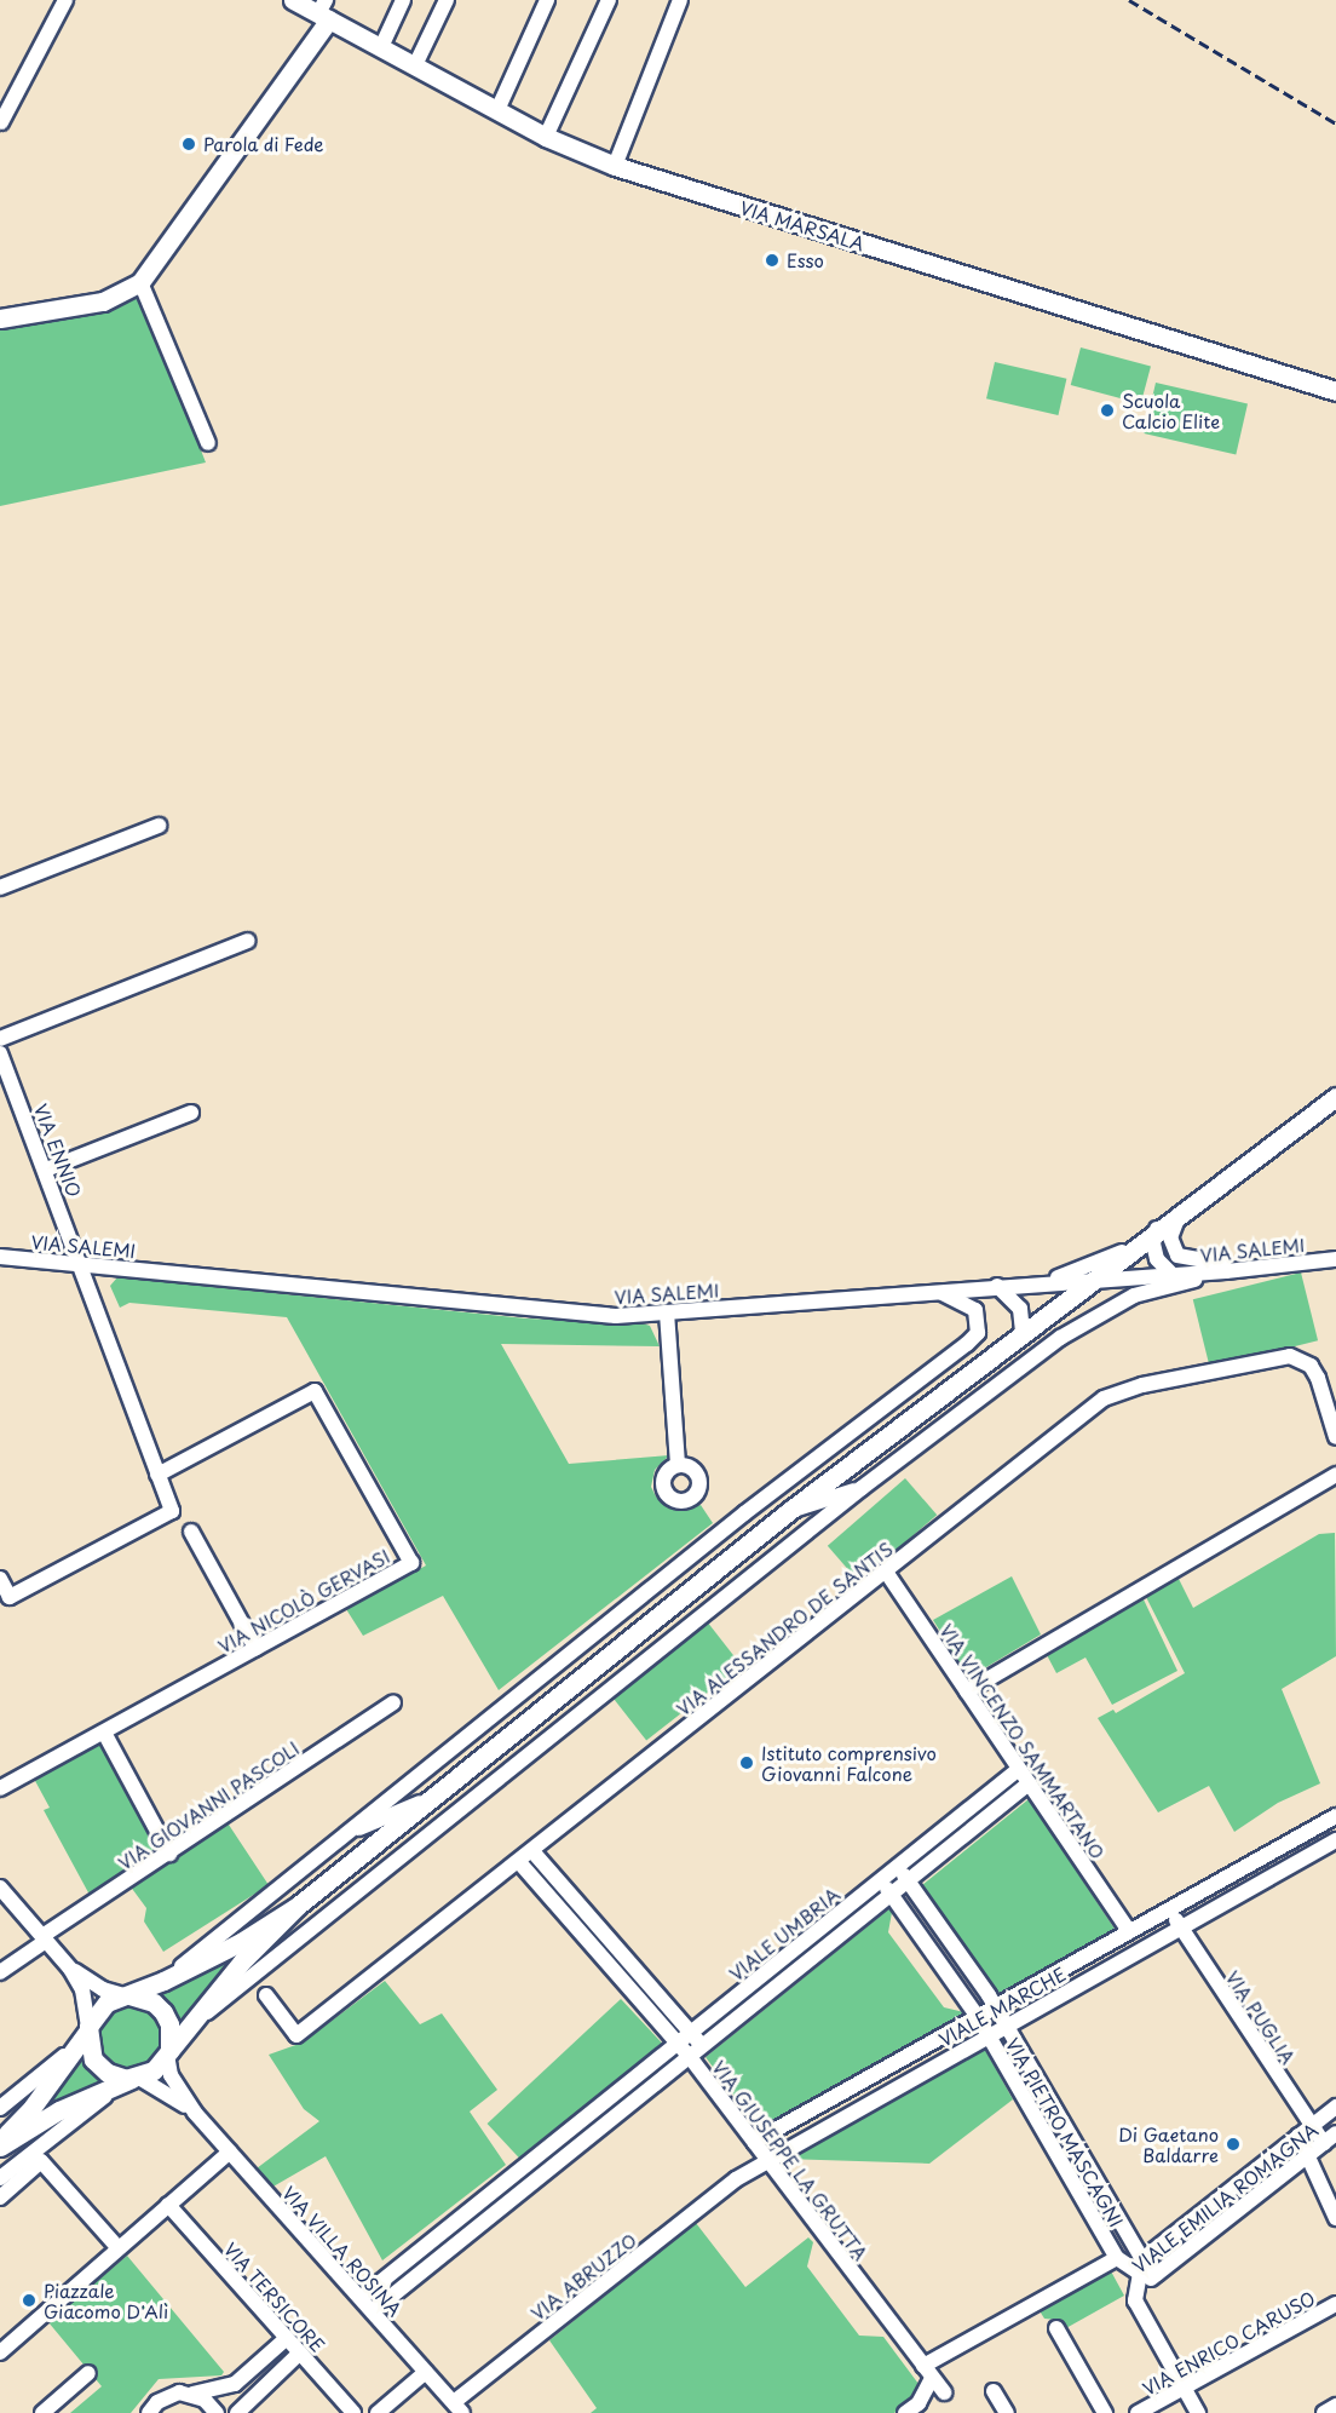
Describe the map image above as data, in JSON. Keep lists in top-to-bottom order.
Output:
{
  "streets": {
    "main road": ["VIA MARSALA"],
    "street": [
      "VIA ENNIO",
      "VIA SALEMI",
      "VIA NICOLÒ GERVASI",
      "VIA ALESSANDRO DE SANTIS",
      "VIA VINCENZO SAMMARTANO",
      "VIA GIOVANNI PASCOLI",
      "VIALE UMBRIA",
      "VIALE MARCHE",
      "VIA PUGLIA",
      "VIA PIETRO MASCAGNI",
      "VIA GIUSEPPE LA GRUTTA",
      "VIALE EMILIA ROMAGNA",
      "VIA VILLA ROSINA",
      "VIA ABRUZZO",
      "VIA TERSICORE",
      "VIA ENRICO CARUSO"
    ]
  },
  "crossings": [
    ["VIA ENNIO", "VIA SALEMI"],
    ["VIA ENNIO", "VIA NICOLÒ GERVASI"],
    ["VIA ALESSANDRO DE SANTIS", "VIA VINCENZO SAMMARTANO"],
    ["VIA ALESSANDRO DE SANTIS", "VIA GIUSEPPE LA GRUTTA"],
    ["VIA VINCENZO SAMMARTANO", "VIALE UMBRIA"],
    ["VIA VINCENZO SAMMARTANO", "VIALE MARCHE"],
    ["VIALE UMBRIA", "VIA PIETRO MASCAGNI"],
    ["VIALE UMBRIA", "VIA GIUSEPPE LA GRUTTA"],
    ["VIALE UMBRIA", "VIA VILLA ROSINA"],
    ["VIALE MARCHE", "VIA PUGLIA"],
    ["VIALE MARCHE", "VIA PIETRO MASCAGNI"],
    ["VIALE MARCHE", "VIA GIUSEPPE LA GRUTTA"],
    ["VIALE MARCHE", "VIA ABRUZZO"],
    ["VIA PUGLIA", "VIALE EMILIA ROMAGNA"],
    ["VIA PIETRO MASCAGNI", "VIALE EMILIA ROMAGNA"],
    ["VIA GIUSEPPE LA GRUTTA", "VIA ABRUZZO"],
    ["VIA VILLA ROSINA", "VIA ABRUZZO"]
  ],
  "places": [
    "Parola di Fede",
    "Esso",
    "Scuola Calcio Elite",
    "Istituto comprensivo Giovanni Falcone",
    "Di Gaetano Baldarre",
    "Piazzale Giacomo D'Alì"
  ]
}
